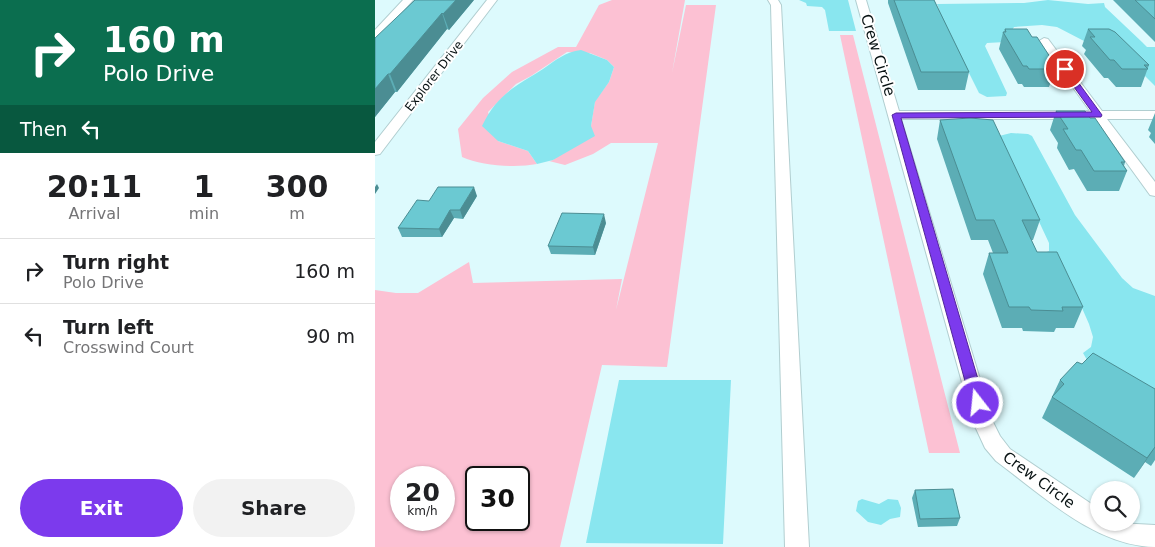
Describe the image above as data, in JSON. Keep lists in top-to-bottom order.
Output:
{
  "streets": {
    "street": ["Crew Circle", "Explorer Drive"]
  },
  "page": {
    "turn": ["160 m", "Polo Drive"],
    "then": "Then",
    "eta": [
      "20:11",
      "Arrival",
      "1",
      "min",
      "300",
      "m"
    ],
    "list": [
      {
        "name": "Turn right",
        "note": "Polo Drive",
        "value": "160 m"
      },
      {
        "name": "Turn left",
        "note": "Crosswind Court",
        "value": "90 m"
      }
    ],
    "speed": "20 km/h",
    "limit": "30",
    "buttons": ["Exit", "Share"]
  }
}
